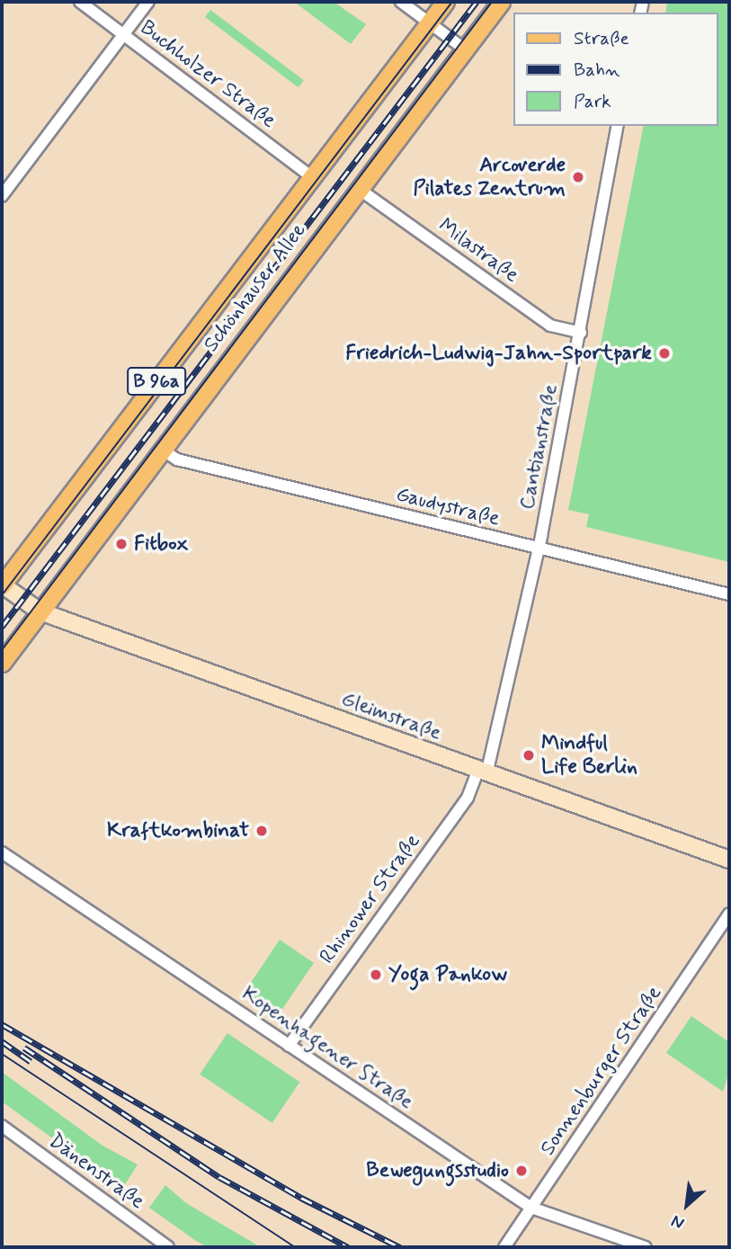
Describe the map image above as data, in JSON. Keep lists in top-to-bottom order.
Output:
{
  "streets": {
    "main road": ["Schönhauser Allee", "B 96a"],
    "street": [
      "Buchholzer Straße",
      "Milastraße",
      "Cantianstraße",
      "Gaudystraße",
      "Gleimstraße",
      "Rhinower Straße",
      "Kopenhagener Straße",
      "Sonnenburger Straße",
      "Dänenstraße"
    ]
  },
  "crossings": [
    ["Buchholzer Straße", "Schönhauser Allee"],
    ["Milastraße", "Schönhauser Allee"],
    ["Milastraße", "Cantianstraße"],
    ["Schönhauser Allee", "Gaudystraße"],
    ["Schönhauser Allee", "Gleimstraße"],
    ["Cantianstraße", "Gaudystraße"],
    ["Cantianstraße", "Gleimstraße"],
    ["Cantianstraße", "Rhinower Straße"],
    ["Gleimstraße", "Rhinower Straße"],
    ["Rhinower Straße", "Kopenhagener Straße"],
    ["Kopenhagener Straße", "Sonnenburger Straße"]
  ],
  "places": [
    "Arcoverde Pilates Zentrum",
    "Friedrich-Ludwig-Jahn-Sportpark",
    "Fitbox",
    "Mindful Life Berlin",
    "Kraftkombinat",
    "Yoga Pankow",
    "Bewegungsstudio"
  ],
  "legend": ["Straße", "Bahn", "Park"],
  "north": "bottom left"
}
